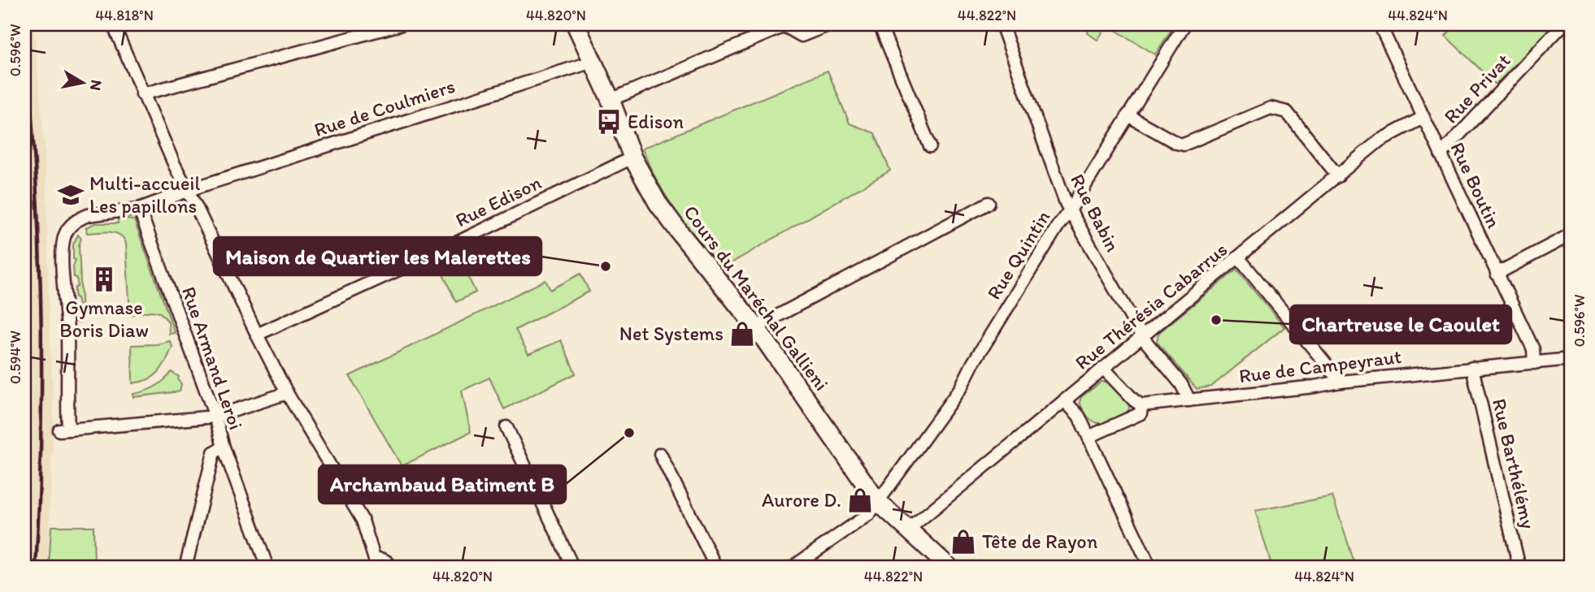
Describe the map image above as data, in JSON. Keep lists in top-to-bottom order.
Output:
{
  "streets": {
    "main road": ["Cours du Maréchal Gallieni"],
    "street": [
      "Rue Privat",
      "Rue de Coulmiers",
      "Rue Boutin",
      "Rue Edison",
      "Rue Babin",
      "Rue Quintin",
      "Rue Thérésia Cabarrus",
      "Rue Armand Leroi",
      "Rue de Campeyraut",
      "Rue Barthélémy"
    ]
  },
  "crossings": [
    ["Rue Privat", "Rue Boutin"],
    ["Rue de Coulmiers", "Cours du Maréchal Gallieni"],
    ["Rue Boutin", "Rue Thérésia Cabarrus"],
    ["Rue Boutin", "Rue de Campeyraut"],
    ["Rue Edison", "Cours du Maréchal Gallieni"],
    ["Rue Babin", "Rue Quintin"],
    ["Rue Babin", "Rue Thérésia Cabarrus"],
    ["Rue Babin", "Rue de Campeyraut"],
    ["Rue Quintin", "Cours du Maréchal Gallieni"],
    ["Cours du Maréchal Gallieni", "Rue Thérésia Cabarrus"],
    ["Rue de Campeyraut", "Rue Barthélémy"]
  ],
  "places": {
    "bus stop": ["Edison"],
    "school or university": ["Multi-accueil Les papillons"],
    "other": ["Maison de Quartier les Malerettes", "Chartreuse le Caoulet", "Archambaud Batiment B"],
    "building": ["Gymnase Boris Diaw"],
    "shop": ["Net Systems", "Aurore D.", "Tête de Rayon"]
  },
  "north": "right",
  "coordinates": [
    "44.818°N",
    "44.820°N",
    "44.822°N",
    "44.824°N",
    "0.596°W",
    "0.594°W"
  ]
}
